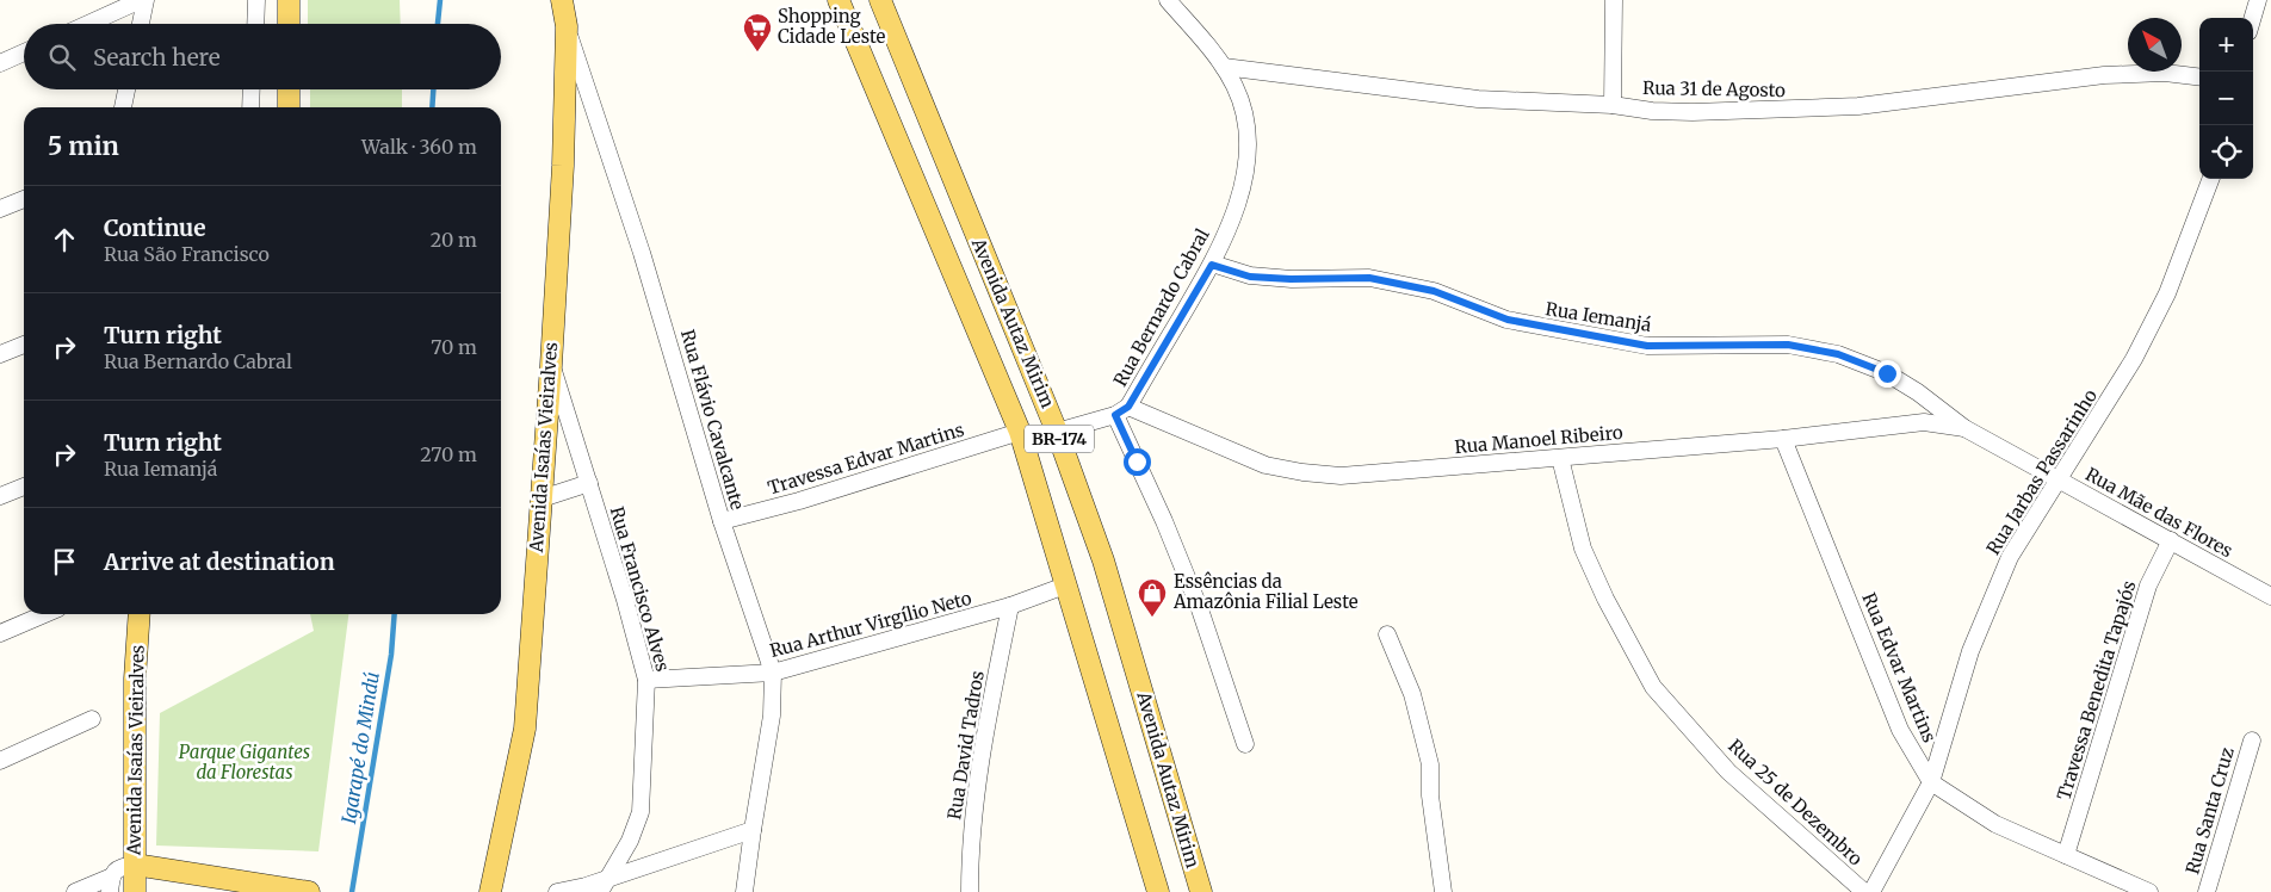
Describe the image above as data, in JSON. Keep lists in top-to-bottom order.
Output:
{
  "streets": {
    "main road": ["Avenida Autaz Mirim", "BR-174", "Avenida Isaías Vieiralves"],
    "street": [
      "Rua 31 de Agosto",
      "Rua Bernardo Cabral",
      "Rua Iemanjá",
      "Rua Flávio Cavalcante",
      "Rua Manoel Ribeiro",
      "Travessa Edvar Martins",
      "Rua Jarbas Passarinho",
      "Rua Mãe das Flores",
      "Rua Francisco Alves",
      "Rua Arthur Virgílio Neto",
      "Rua Edvar Martins",
      "Travessa Benedita Tapajós",
      "Rua David Tadros",
      "Rua 25 de Dezembro",
      "Rua Santa Cruz"
    ]
  },
  "crossings": [
    ["Rua 31 de Agosto", "Rua Bernardo Cabral"],
    ["Rua Bernardo Cabral", "Rua Iemanjá"],
    ["Rua Bernardo Cabral", "Rua Manoel Ribeiro"],
    ["Rua Iemanjá", "Rua Manoel Ribeiro"],
    ["Rua Iemanjá", "Rua Mãe das Flores"],
    ["Avenida Autaz Mirim", "Travessa Edvar Martins"],
    ["Avenida Autaz Mirim", "Rua Arthur Virgílio Neto"],
    ["Rua Flávio Cavalcante", "Avenida Isaías Vieiralves"],
    ["Rua Flávio Cavalcante", "Travessa Edvar Martins"],
    ["Rua Flávio Cavalcante", "Rua Arthur Virgílio Neto"],
    ["Rua Manoel Ribeiro", "Rua Mãe das Flores"],
    ["Rua Manoel Ribeiro", "Rua Edvar Martins"],
    ["Rua Manoel Ribeiro", "Rua 25 de Dezembro"],
    ["Avenida Isaías Vieiralves", "Rua Francisco Alves"],
    ["Rua Jarbas Passarinho", "Rua Mãe das Flores"],
    ["Rua Jarbas Passarinho", "Rua Edvar Martins"],
    ["Rua Mãe das Flores", "Travessa Benedita Tapajós"],
    ["Rua Francisco Alves", "Rua Arthur Virgílio Neto"],
    ["Rua Arthur Virgílio Neto", "Rua David Tadros"],
    ["Rua Edvar Martins", "Travessa Benedita Tapajós"]
  ],
  "water": ["Igarapé do Mindú"],
  "parks": ["Parque Gigantes da Florestas"],
  "places": {
    "supermarket": ["Shopping Cidade Leste"],
    "shop": ["Essências da Amazônia Filial Leste"]
  },
  "north": "top left",
  "page": {
    "map_buttons": ["+", "−"],
    "search": "Search here",
    "heading": ["5 min", "Walk · 360 m"],
    "list": [
      ["Continue", "Rua São Francisco", "20 m"],
      ["Turn right", "Rua Bernardo Cabral", "70 m"],
      ["Turn right", "Rua Iemanjá", "270 m"],
      "Arrive at destination"
    ]
  }
}
